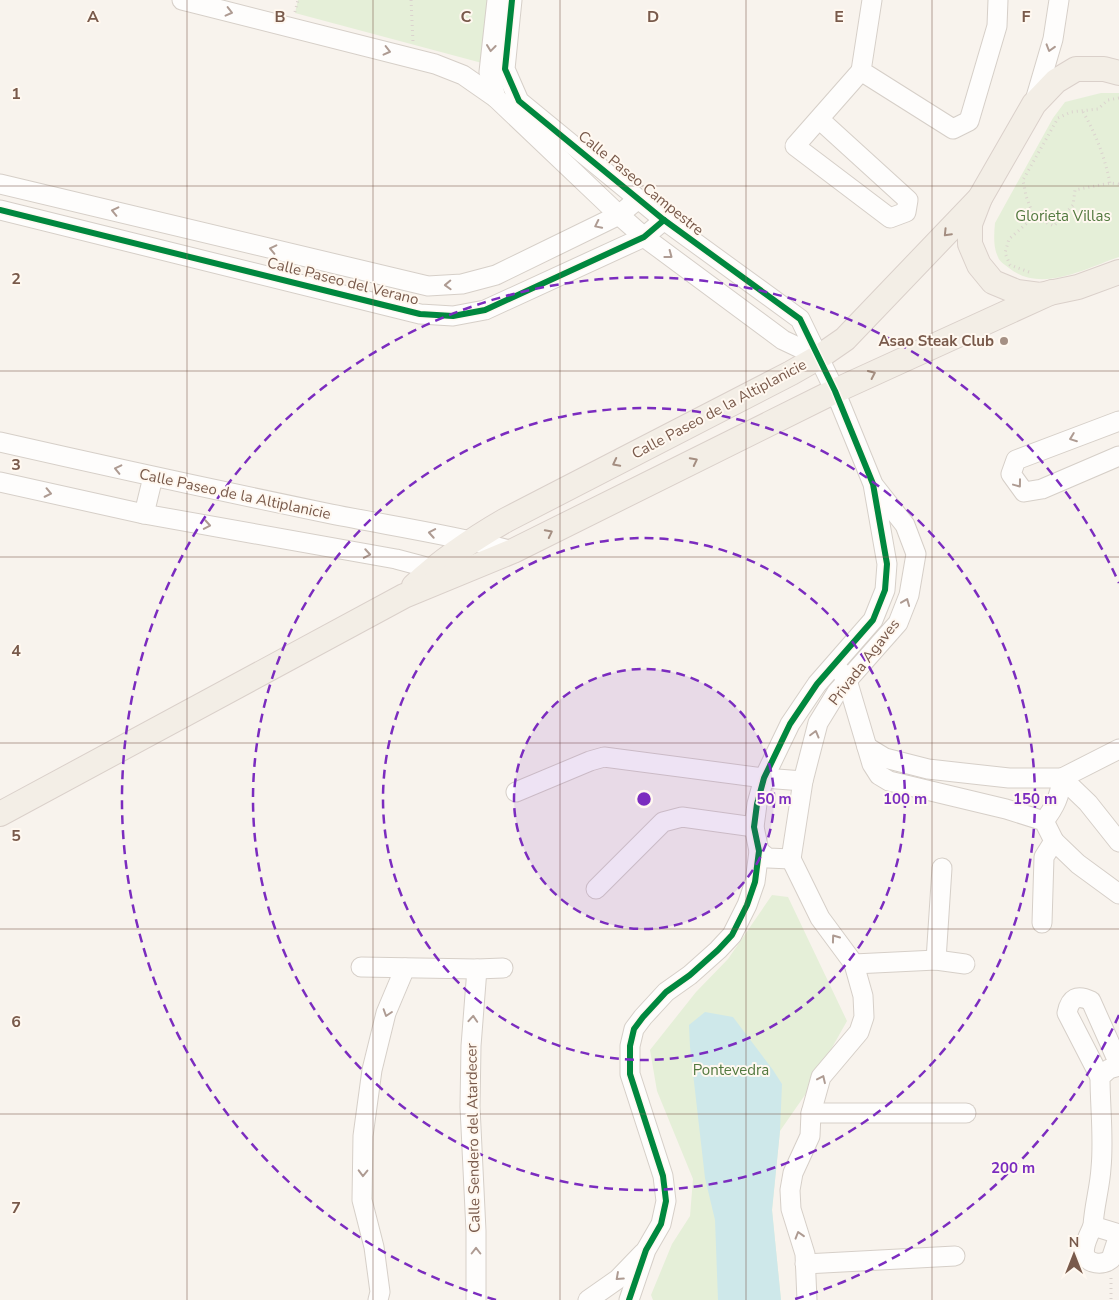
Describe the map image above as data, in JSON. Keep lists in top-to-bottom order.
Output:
{
  "streets": {
    "main road": ["Calle Paseo de la Altiplanicie"],
    "street": [
      "Calle Paseo Campestre",
      "Calle Paseo del Verano",
      "Privada Agaves",
      "Calle Sendero del Atardecer"
    ]
  },
  "crossings": [
    ["Calle Paseo Campestre", "Calle Paseo del Verano"],
    ["Calle Paseo Campestre", "Calle Paseo de la Altiplanicie"],
    ["Calle Paseo Campestre", "Privada Agaves"]
  ],
  "parks": ["Glorieta Villas", "Pontevedra"],
  "places": ["Asao Steak Club"],
  "north": "top",
  "grid": {
    "columns": [
      "A",
      "B",
      "C",
      "D",
      "E",
      "F"
    ],
    "rows": [
      "1",
      "2",
      "3",
      "4",
      "5",
      "6",
      "7"
    ]
  },
  "rings": [
    "50 m",
    "100 m",
    "150 m",
    "200 m"
  ]
}
